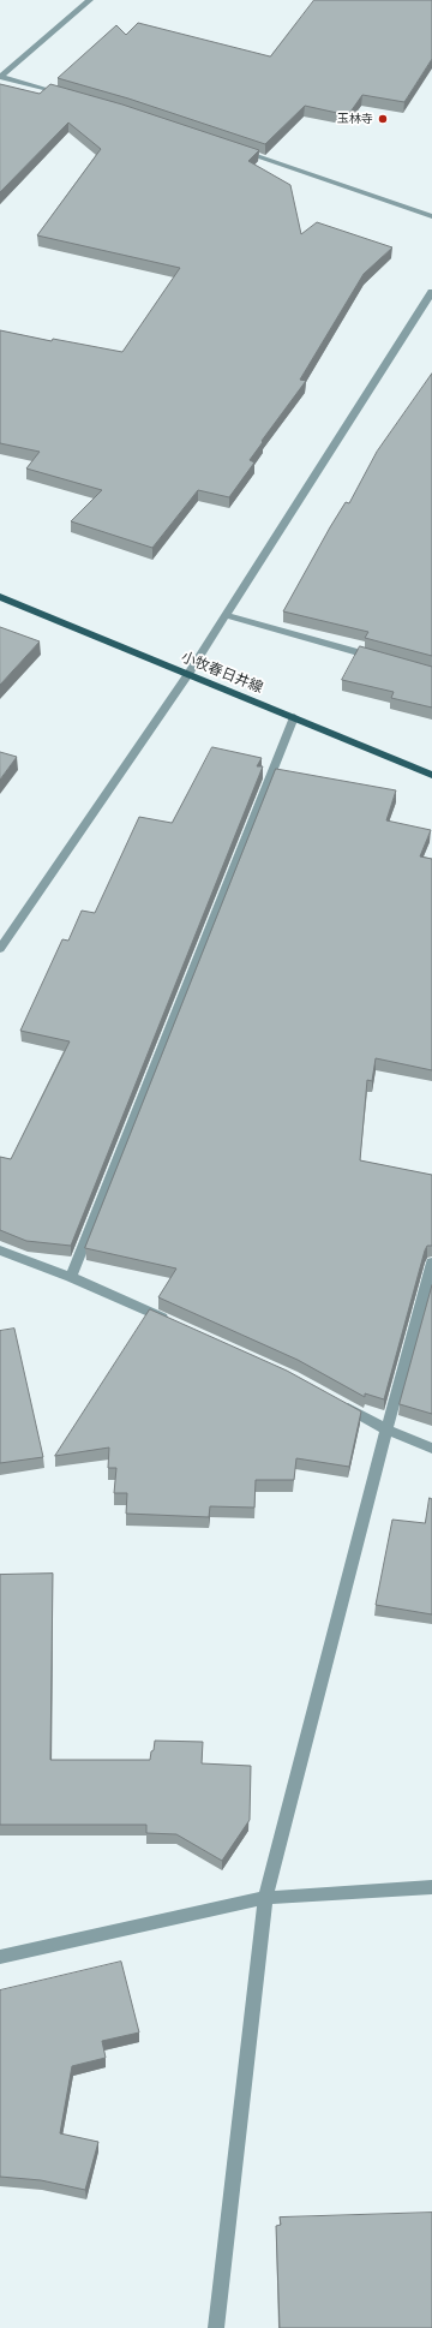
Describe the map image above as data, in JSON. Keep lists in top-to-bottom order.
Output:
{
  "streets": {
    "main road": ["小牧春日井線"]
  },
  "places": ["玉林寺"]
}
